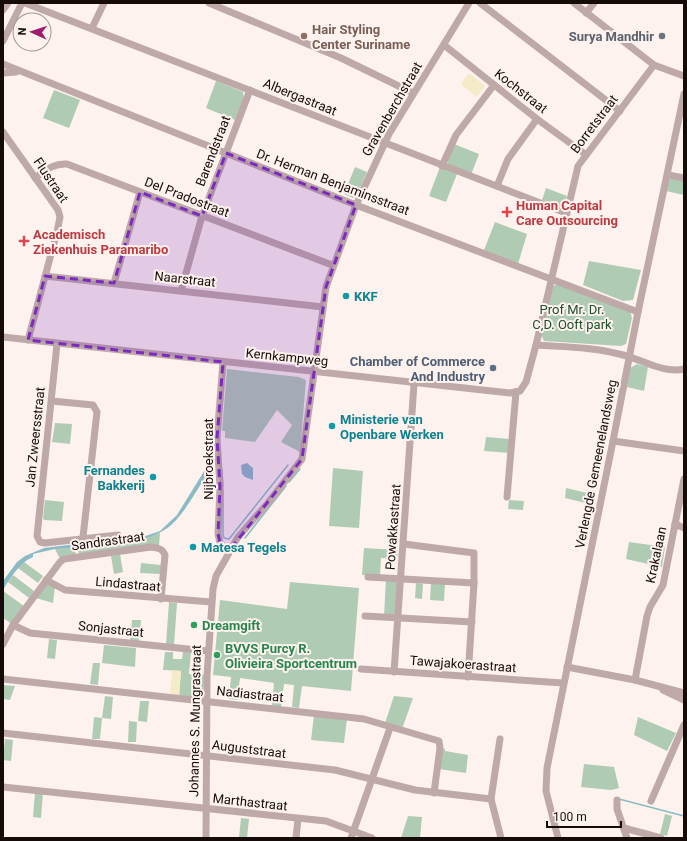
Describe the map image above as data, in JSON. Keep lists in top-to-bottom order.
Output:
{
  "streets": {
    "street": [
      "Kochstraat",
      "Albergastraat",
      "Gravenberchstraat",
      "Borretstraat",
      "Barendstraat",
      "Flustraat",
      "Dr. Herman Benjaminsstraat",
      "Del Pradostraat",
      "Naarstraat",
      "Kernkampweg",
      "Jan Zweersstraat",
      "Nijbroekstraat",
      "Verlengde Gemeenelandsweg",
      "Powakkastraat",
      "Sandrastraat",
      "Krakalaan",
      "Lindastraat",
      "Sonjastraat",
      "Tawajakoerastraat",
      "Nadiastraat",
      "Johannes S. Mungrastraat",
      "Auguststraat",
      "Marthastraat"
    ]
  },
  "crossings": [
    ["Kochstraat", "Gravenberchstraat"],
    ["Kochstraat", "Borretstraat"],
    ["Albergastraat", "Gravenberchstraat"],
    ["Albergastraat", "Borretstraat"],
    ["Albergastraat", "Barendstraat"],
    ["Gravenberchstraat", "Dr. Herman Benjaminsstraat"],
    ["Gravenberchstraat", "Del Pradostraat"],
    ["Gravenberchstraat", "Naarstraat"],
    ["Gravenberchstraat", "Kernkampweg"],
    ["Gravenberchstraat", "Johannes S. Mungrastraat"],
    ["Borretstraat", "Dr. Herman Benjaminsstraat"],
    ["Barendstraat", "Dr. Herman Benjaminsstraat"],
    ["Barendstraat", "Del Pradostraat"],
    ["Barendstraat", "Naarstraat"],
    ["Flustraat", "Del Pradostraat"],
    ["Flustraat", "Naarstraat"],
    ["Flustraat", "Kernkampweg"],
    ["Dr. Herman Benjaminsstraat", "Verlengde Gemeenelandsweg"],
    ["Kernkampweg", "Jan Zweersstraat"],
    ["Kernkampweg", "Nijbroekstraat"],
    ["Kernkampweg", "Powakkastraat"],
    ["Kernkampweg", "Johannes S. Mungrastraat"],
    ["Nijbroekstraat", "Johannes S. Mungrastraat"],
    ["Verlengde Gemeenelandsweg", "Tawajakoerastraat"],
    ["Powakkastraat", "Tawajakoerastraat"],
    ["Sandrastraat", "Lindastraat"],
    ["Sandrastraat", "Sonjastraat"],
    ["Lindastraat", "Johannes S. Mungrastraat"],
    ["Sonjastraat", "Johannes S. Mungrastraat"],
    ["Nadiastraat", "Johannes S. Mungrastraat"],
    ["Nadiastraat", "Auguststraat"],
    ["Johannes S. Mungrastraat", "Auguststraat"],
    ["Johannes S. Mungrastraat", "Marthastraat"]
  ],
  "parks": ["Prof Mr. Dr. C,D. Ooft park"],
  "places": {
    "other": [
      "Hair Styling Center Suriname",
      "Surya Mandhir",
      "KKF",
      "Chamber of Commerce And Industry",
      "Ministerie van Openbare Werken",
      "Fernandes Bakkerij",
      "Matesa Tegels",
      "Dreamgift",
      "BVVS Purcy R. Olivieira Sportcentrum"
    ],
    "health": ["Human Capital Care Outsourcing", "Academisch Ziekenhuis Paramaribo"]
  },
  "scale_bar": "100 m",
  "north": "left"
}
